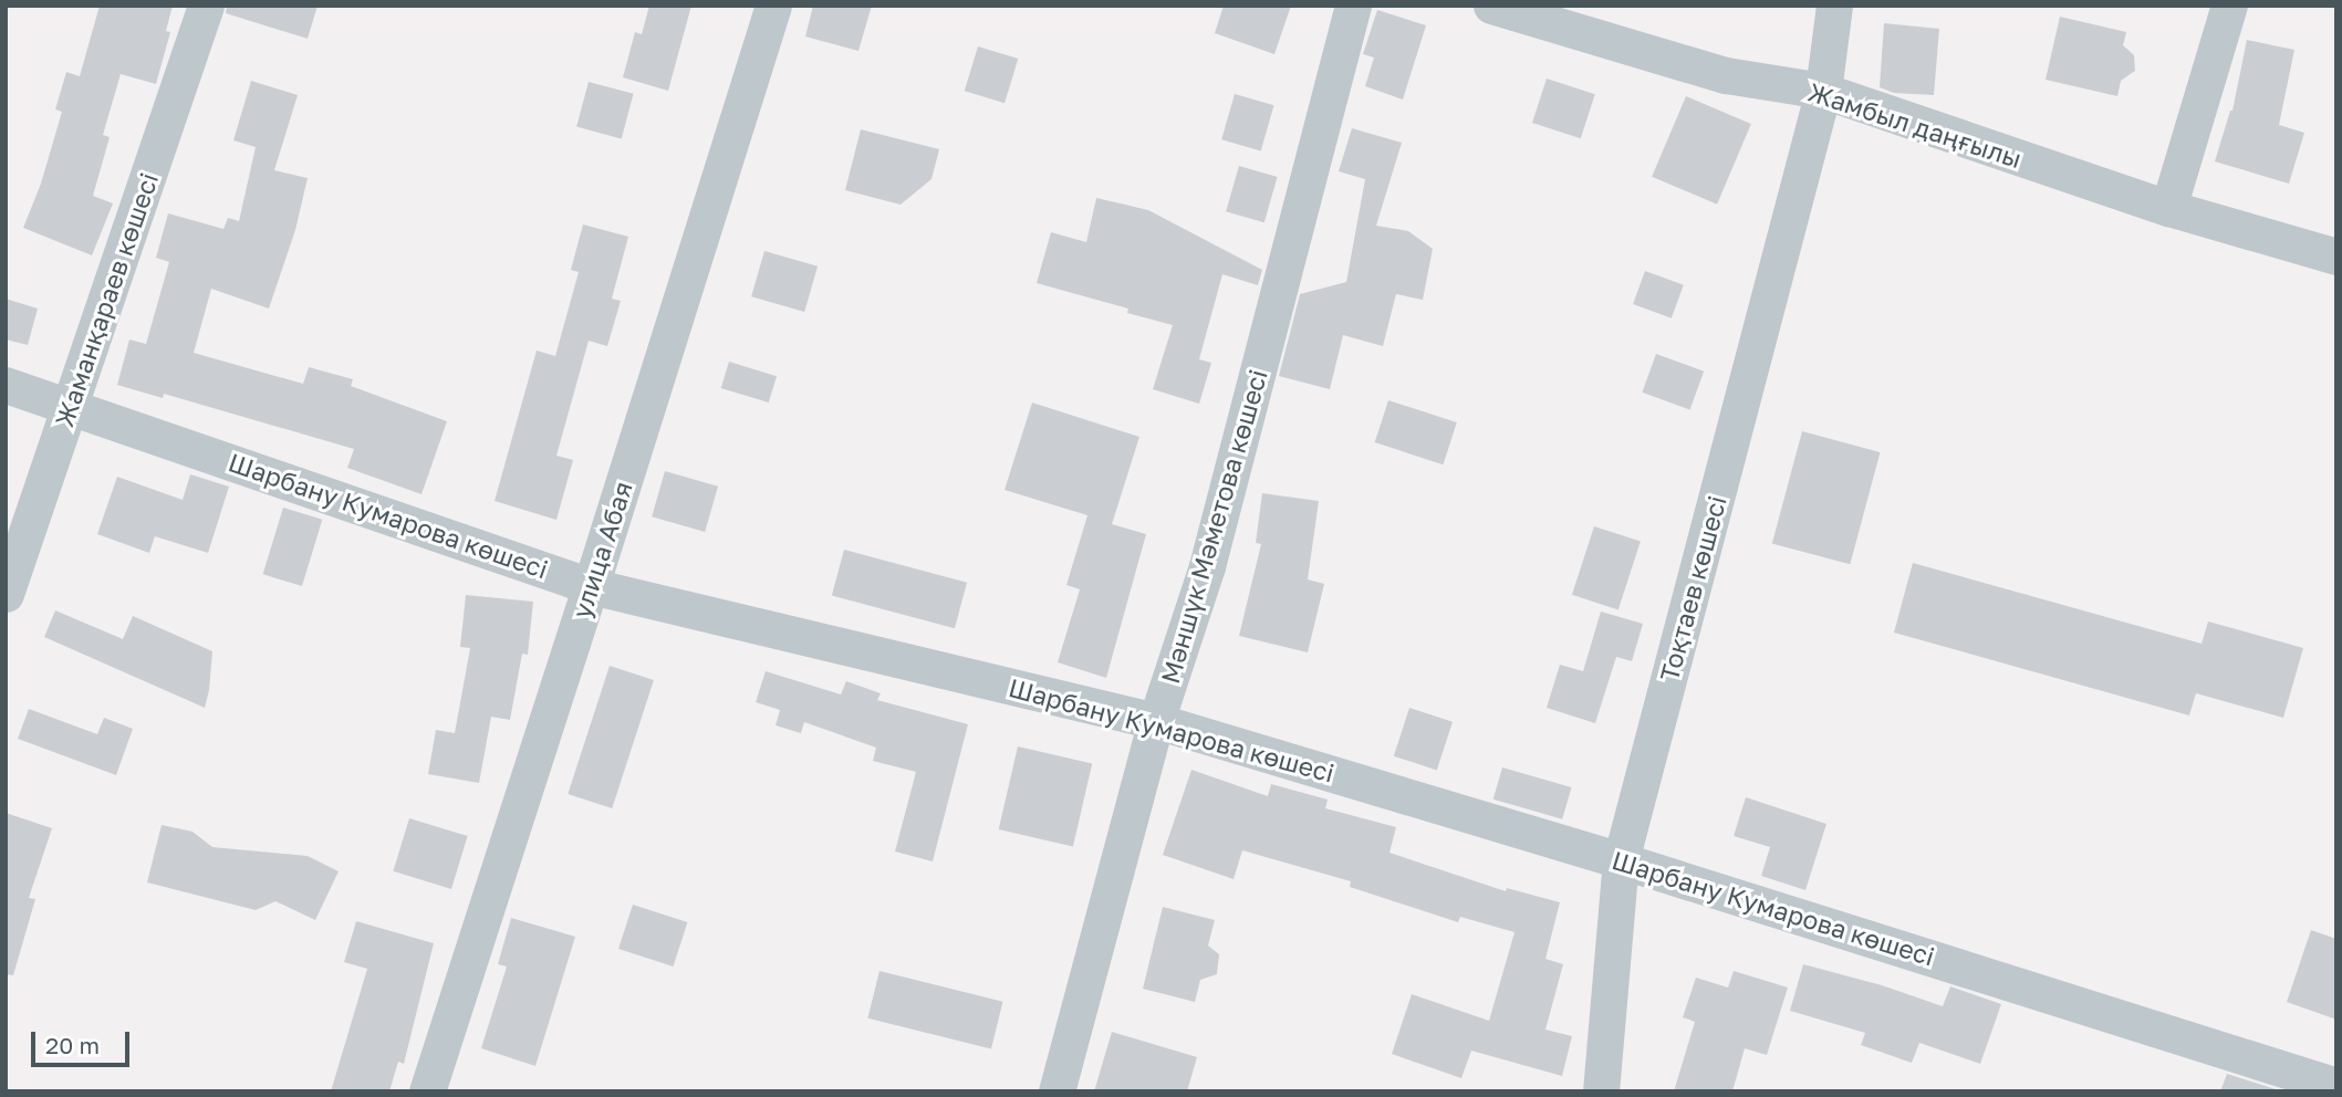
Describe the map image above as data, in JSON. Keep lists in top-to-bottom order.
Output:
{
  "streets": {
    "street": [
      "Жамбыл даңғылы",
      "Жаманқараев көшесі",
      "Шарбану Кумарова көшесі",
      "Мәншүк Мәметова көшесі",
      "улица Абая",
      "Тоқтаев көшесі"
    ]
  },
  "crossings": [
    ["Жамбыл даңғылы", "Тоқтаев көшесі"],
    ["Жаманқараев көшесі", "Шарбану Кумарова көшесі"],
    ["Шарбану Кумарова көшесі", "Мәншүк Мәметова көшесі"],
    ["Шарбану Кумарова көшесі", "улица Абая"],
    ["Шарбану Кумарова көшесі", "Тоқтаев көшесі"]
  ],
  "scale_bar": "20 m"
}
